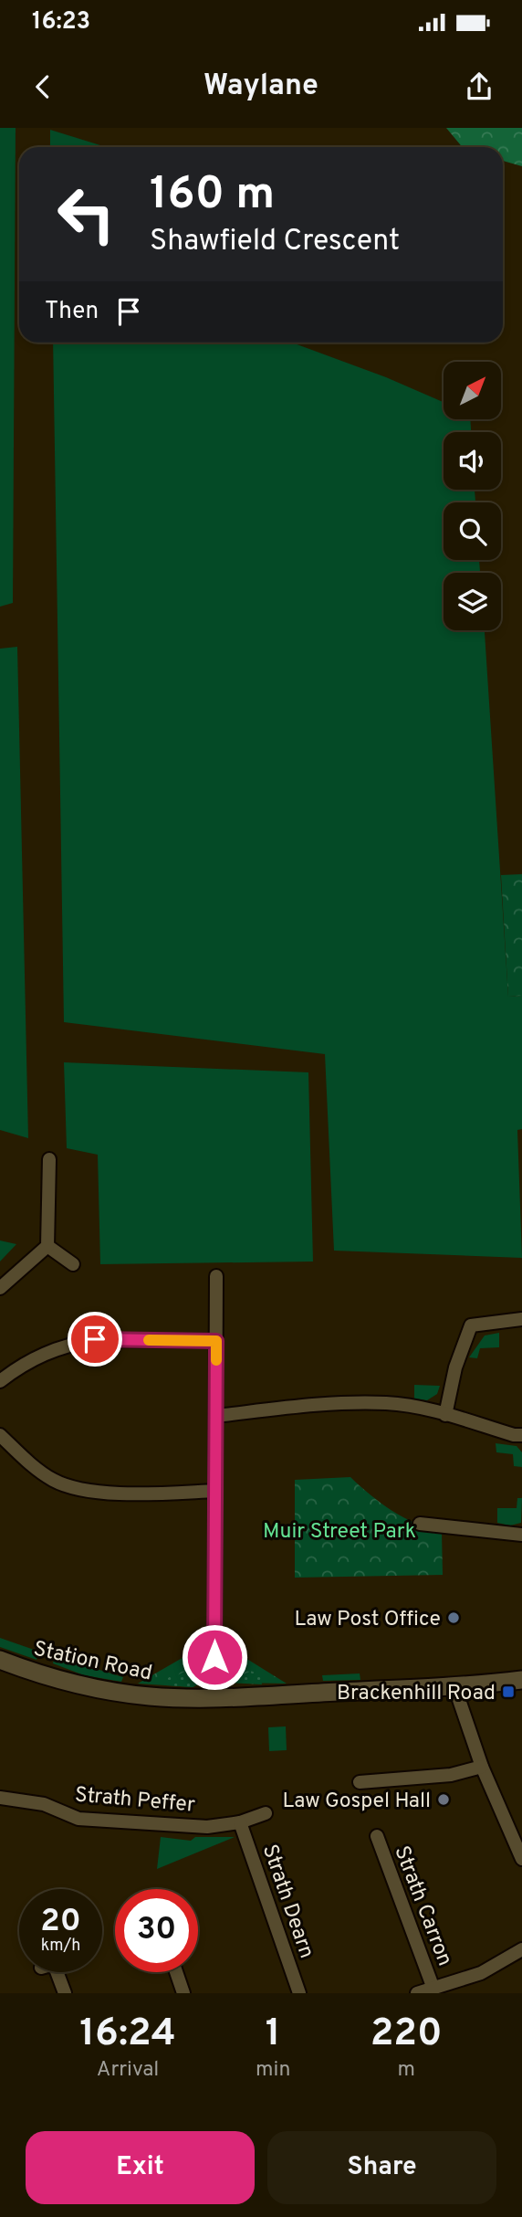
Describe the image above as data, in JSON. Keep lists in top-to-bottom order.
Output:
{
  "streets": {
    "main road": ["Station Road"],
    "street": ["Strath Peffer", "Strath Dearn", "Strath Carron"]
  },
  "crossings": [
    ["Strath Peffer", "Strath Dearn"]
  ],
  "parks": ["Muir Street Park"],
  "places": {
    "other": ["Law Post Office", "Law Gospel Hall"],
    "transit": ["Brackenhill Road"]
  },
  "north": "top right",
  "page": {
    "status": "16:23",
    "header": "Waylane",
    "turn": ["160 m", "Shawfield Crescent"],
    "then": "Then",
    "speed": "20 km/h",
    "limit": "30",
    "eta": [
      "16:24",
      "Arrival",
      "1",
      "min",
      "220",
      "m"
    ],
    "buttons": ["Exit", "Share"]
  }
}
